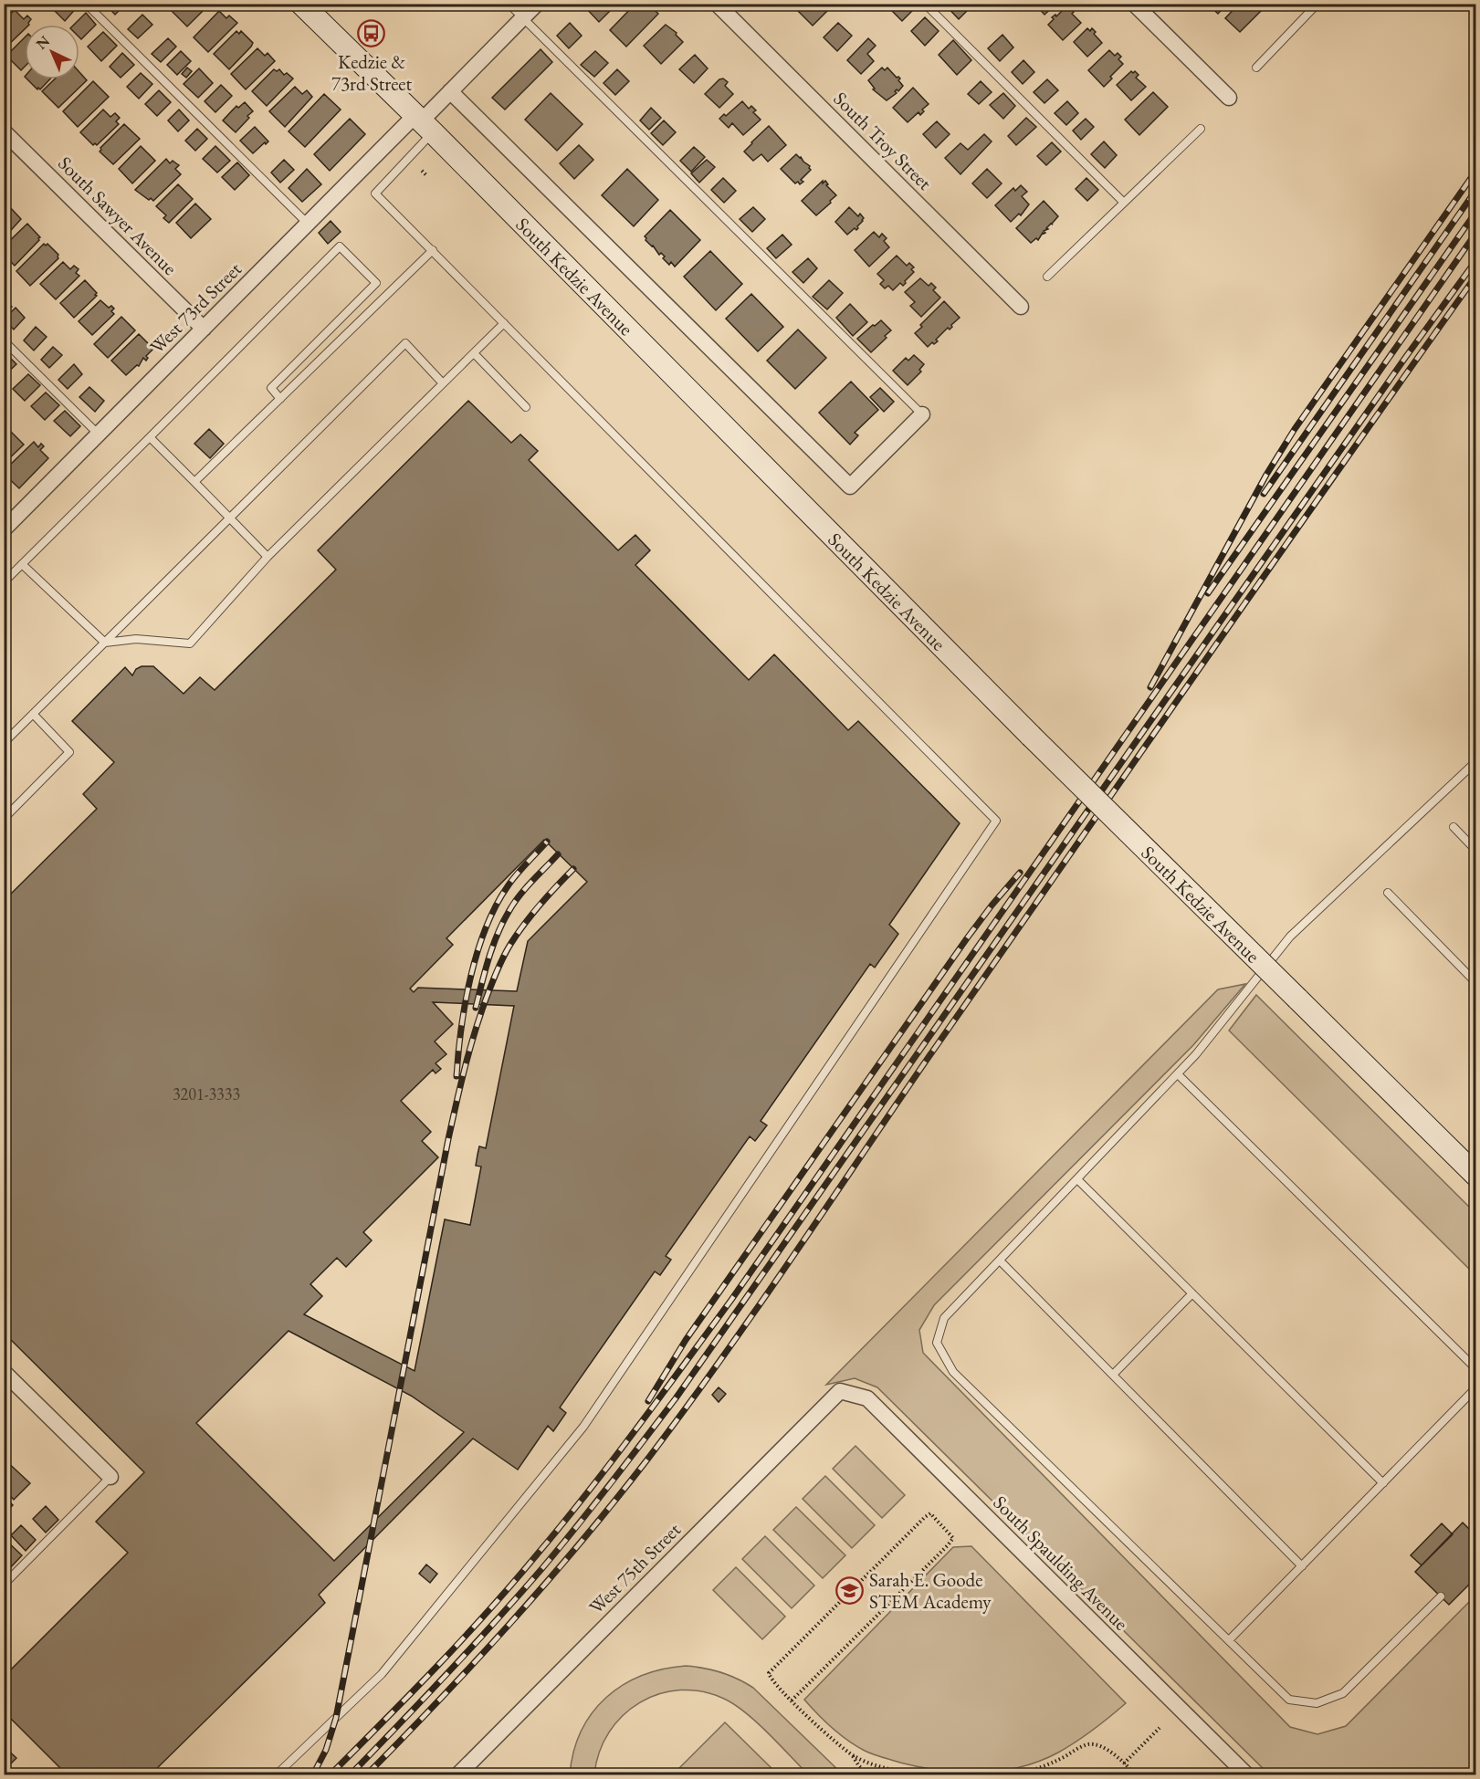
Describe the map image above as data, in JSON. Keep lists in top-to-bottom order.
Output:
{
  "streets": {
    "main road": ["South Kedzie Avenue"],
    "street": [
      "South Troy Street",
      "South Sawyer Avenue",
      "West 73rd Street",
      "South Spaulding Avenue",
      "West 75th Street"
    ]
  },
  "crossings": [
    ["South Sawyer Avenue", "West 73rd Street"],
    ["South Kedzie Avenue", "West 73rd Street"],
    ["South Spaulding Avenue", "West 75th Street"]
  ],
  "places": {
    "bus stop": ["Kedzie & 73rd Street"],
    "school or university": ["Sarah E. Goode STEM Academy"]
  },
  "house_numbers": ["3201-3333"],
  "north": "top left"
}
